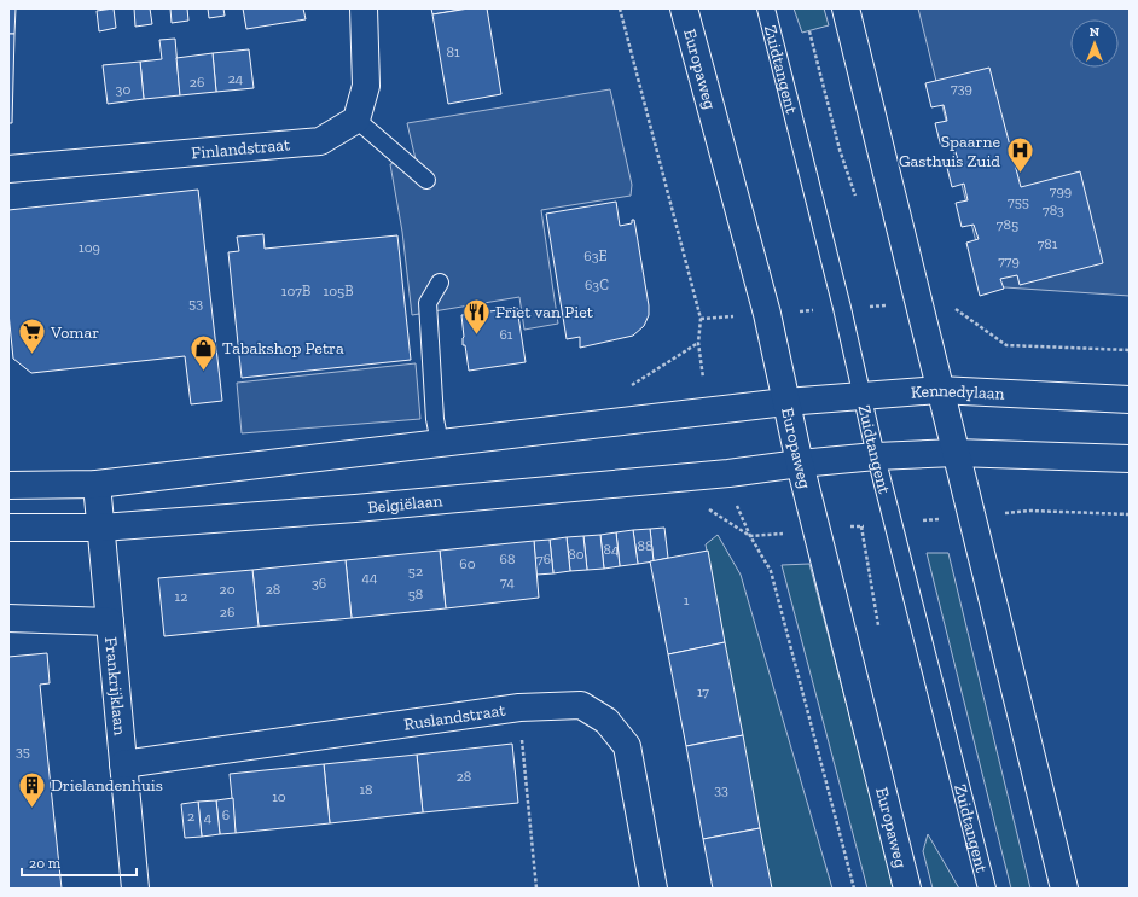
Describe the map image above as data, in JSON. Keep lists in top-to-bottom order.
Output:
{
  "streets": {
    "street": [
      "Europaweg",
      "Finlandstraat",
      "Kennedylaan",
      "Belgiëlaan",
      "Frankrijklaan",
      "Ruslandstraat"
    ],
    "lane": ["Zuidtangent"]
  },
  "crossings": [
    ["Europaweg", "Kennedylaan"],
    ["Europaweg", "Belgiëlaan"],
    ["Zuidtangent", "Kennedylaan"],
    ["Belgiëlaan", "Frankrijklaan"],
    ["Frankrijklaan", "Ruslandstraat"]
  ],
  "places": {
    "hospital": ["Spaarne Gasthuis Zuid"],
    "restaurant": ["Friet van Piet"],
    "supermarket": ["Vomar"],
    "shop": ["Tabakshop Petra"],
    "building": ["Drielandenhuis"]
  },
  "house_numbers": [
    "81",
    "24",
    "26",
    "739",
    "30",
    "799",
    "755",
    "783",
    "785",
    "781",
    "109",
    "63E",
    "779",
    "63C",
    "107B",
    "105B",
    "53",
    "61",
    "88",
    "84",
    "80",
    "68",
    "76",
    "60",
    "52",
    "44",
    "74",
    "36",
    "20",
    "28",
    "58",
    "12",
    "1",
    "26",
    "17",
    "35",
    "28",
    "18",
    "33",
    "10",
    "6",
    "2",
    "4"
  ],
  "scale_bar": "20 m",
  "north": "top"
}
